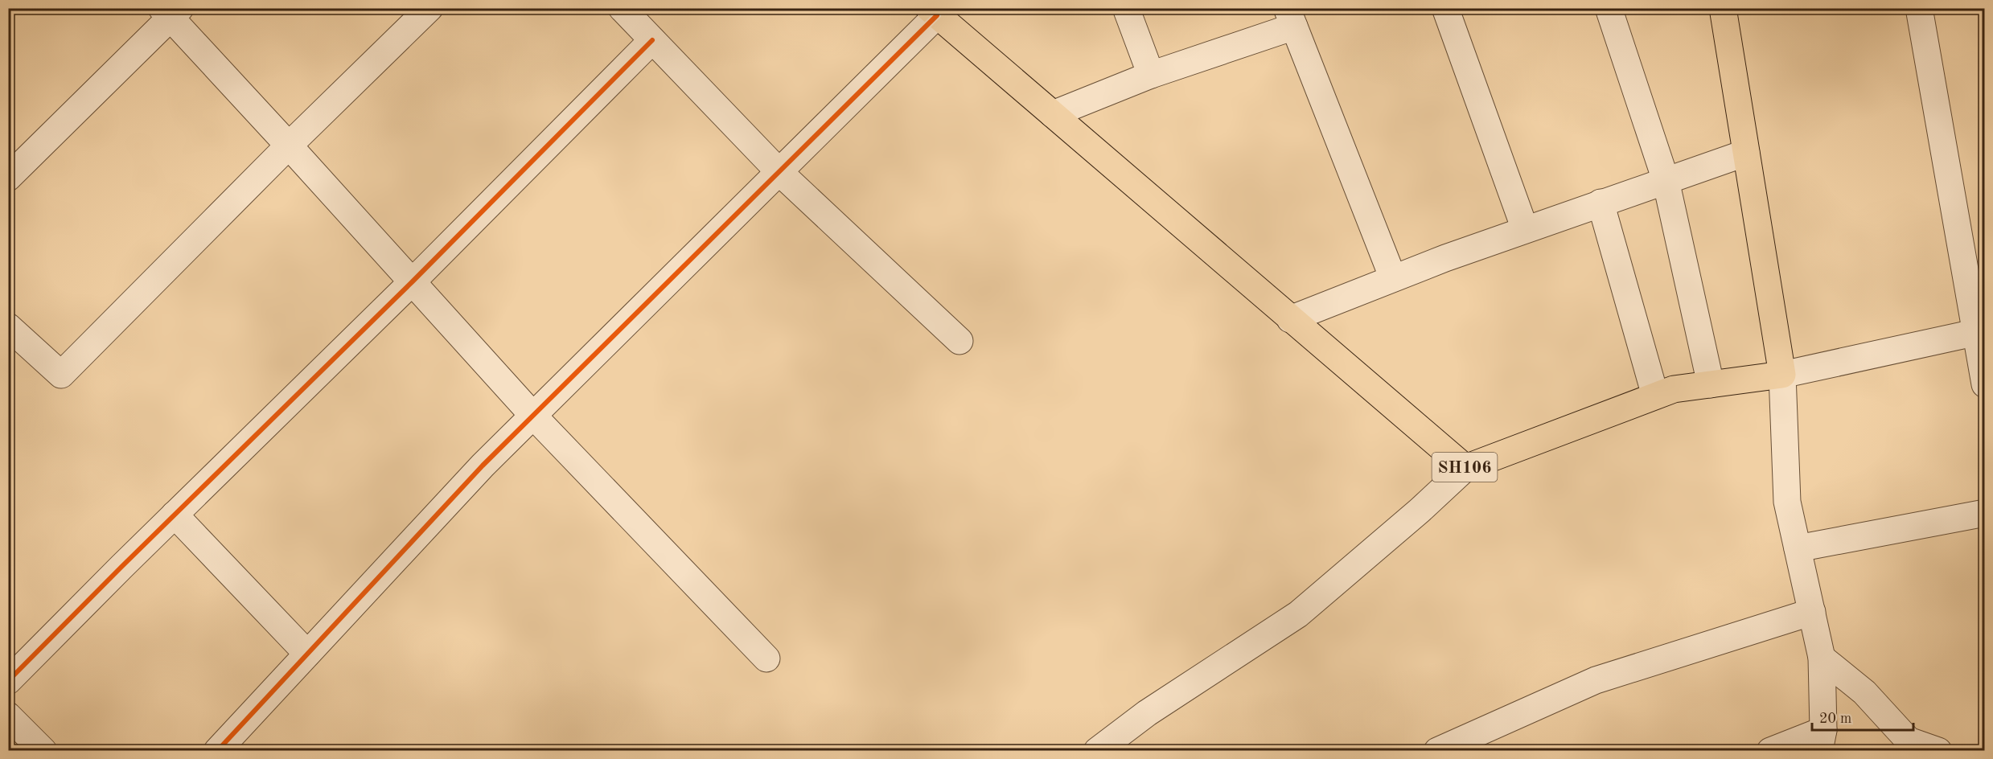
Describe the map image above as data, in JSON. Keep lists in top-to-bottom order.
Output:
{
  "streets": {
    "main road": ["SH106"]
  },
  "scale_bar": "20 m"
}
